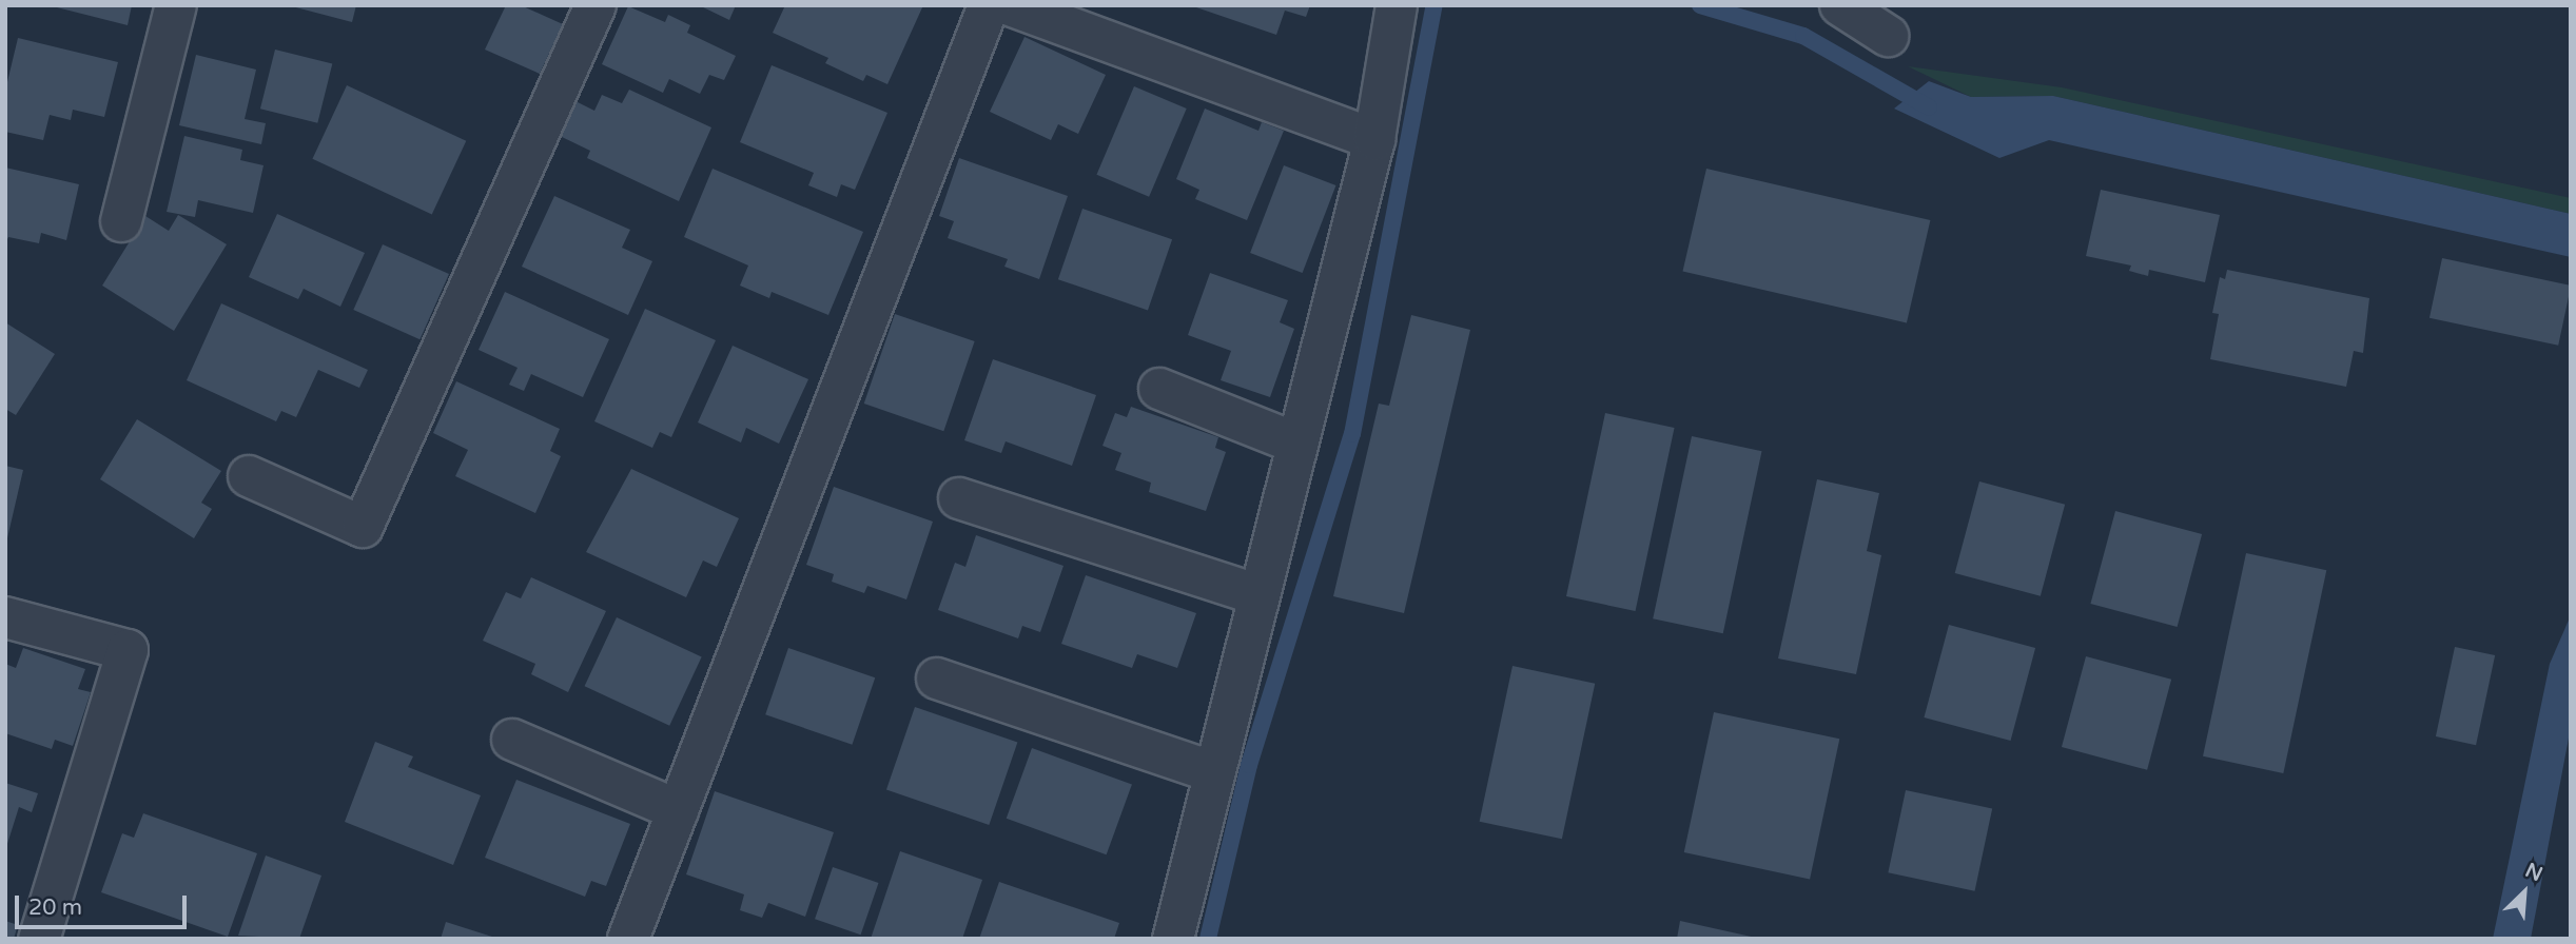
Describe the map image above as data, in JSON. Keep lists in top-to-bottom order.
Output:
{
  "scale_bar": "20 m",
  "north": "top right"
}
